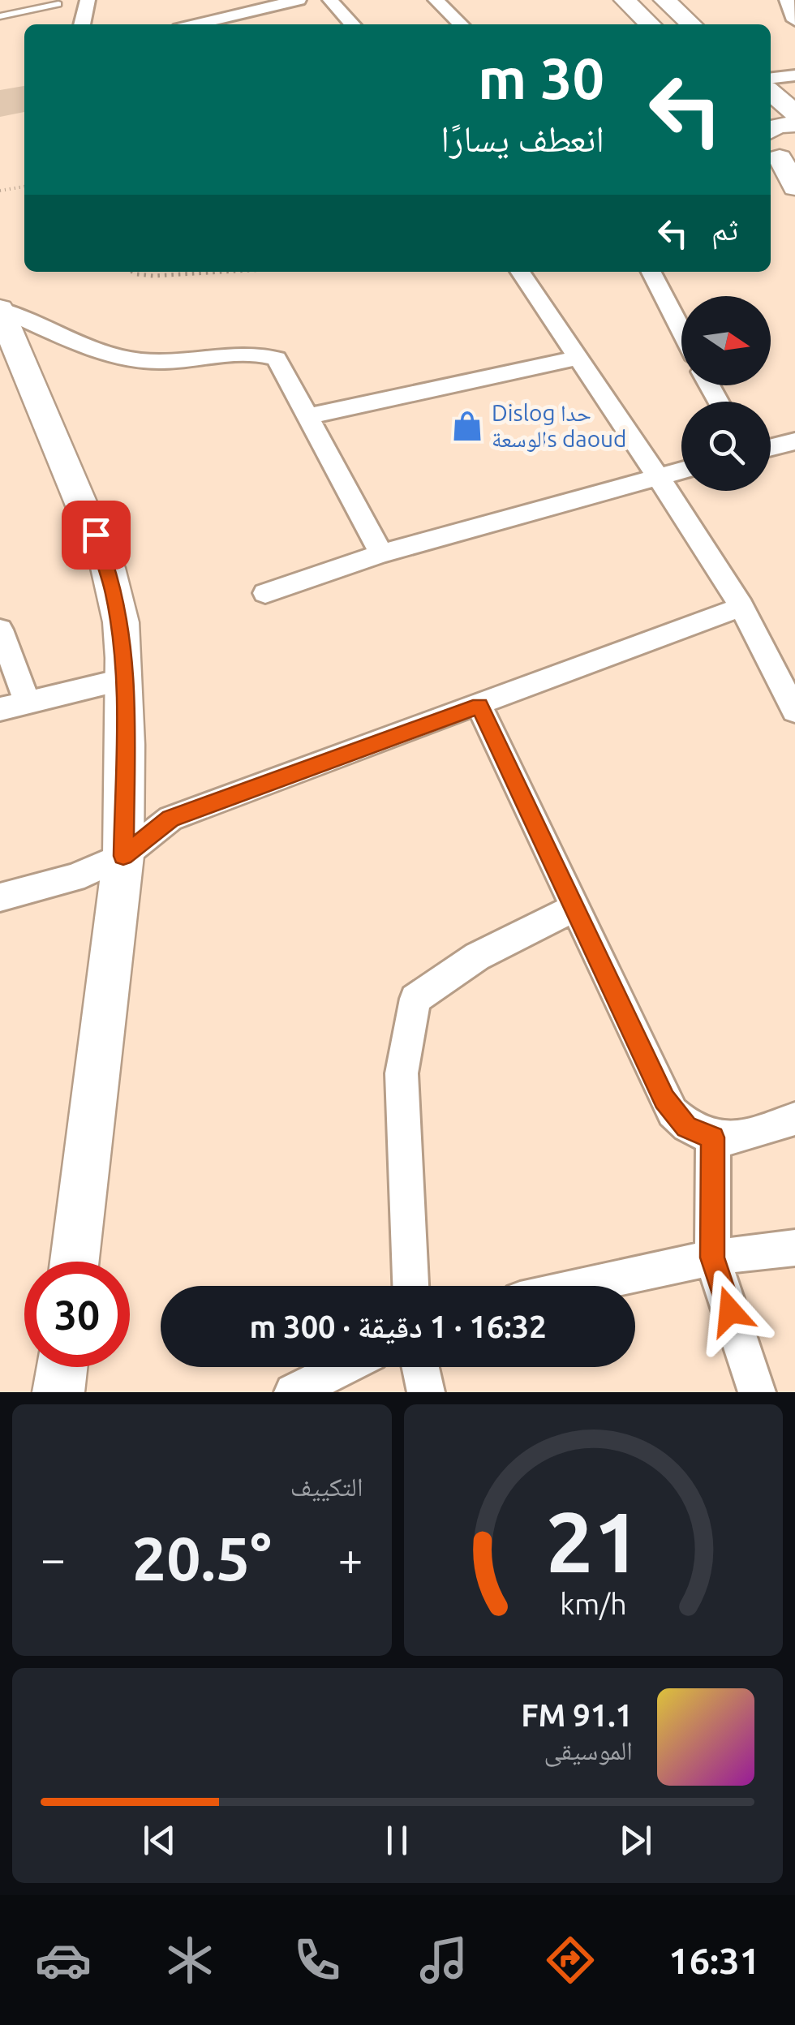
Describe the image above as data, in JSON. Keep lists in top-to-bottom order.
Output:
{
  "places": {
    "shop": ["Dislog حدا الوسعةs daoud"]
  },
  "north": "right",
  "page": {
    "turn": ["30 m", "انعطف يسارًا"],
    "then": "ثم",
    "limit": "30",
    "trip": "16:32 · 1 دقيقة · 300 m",
    "tile": "التكييف",
    "heat": ["−", "20.5°", "+"],
    "song": ["91.1 FM", "الموسيقى"],
    "tabs": "16:31",
    "gauge": ["21", "km/h"]
  }
}
